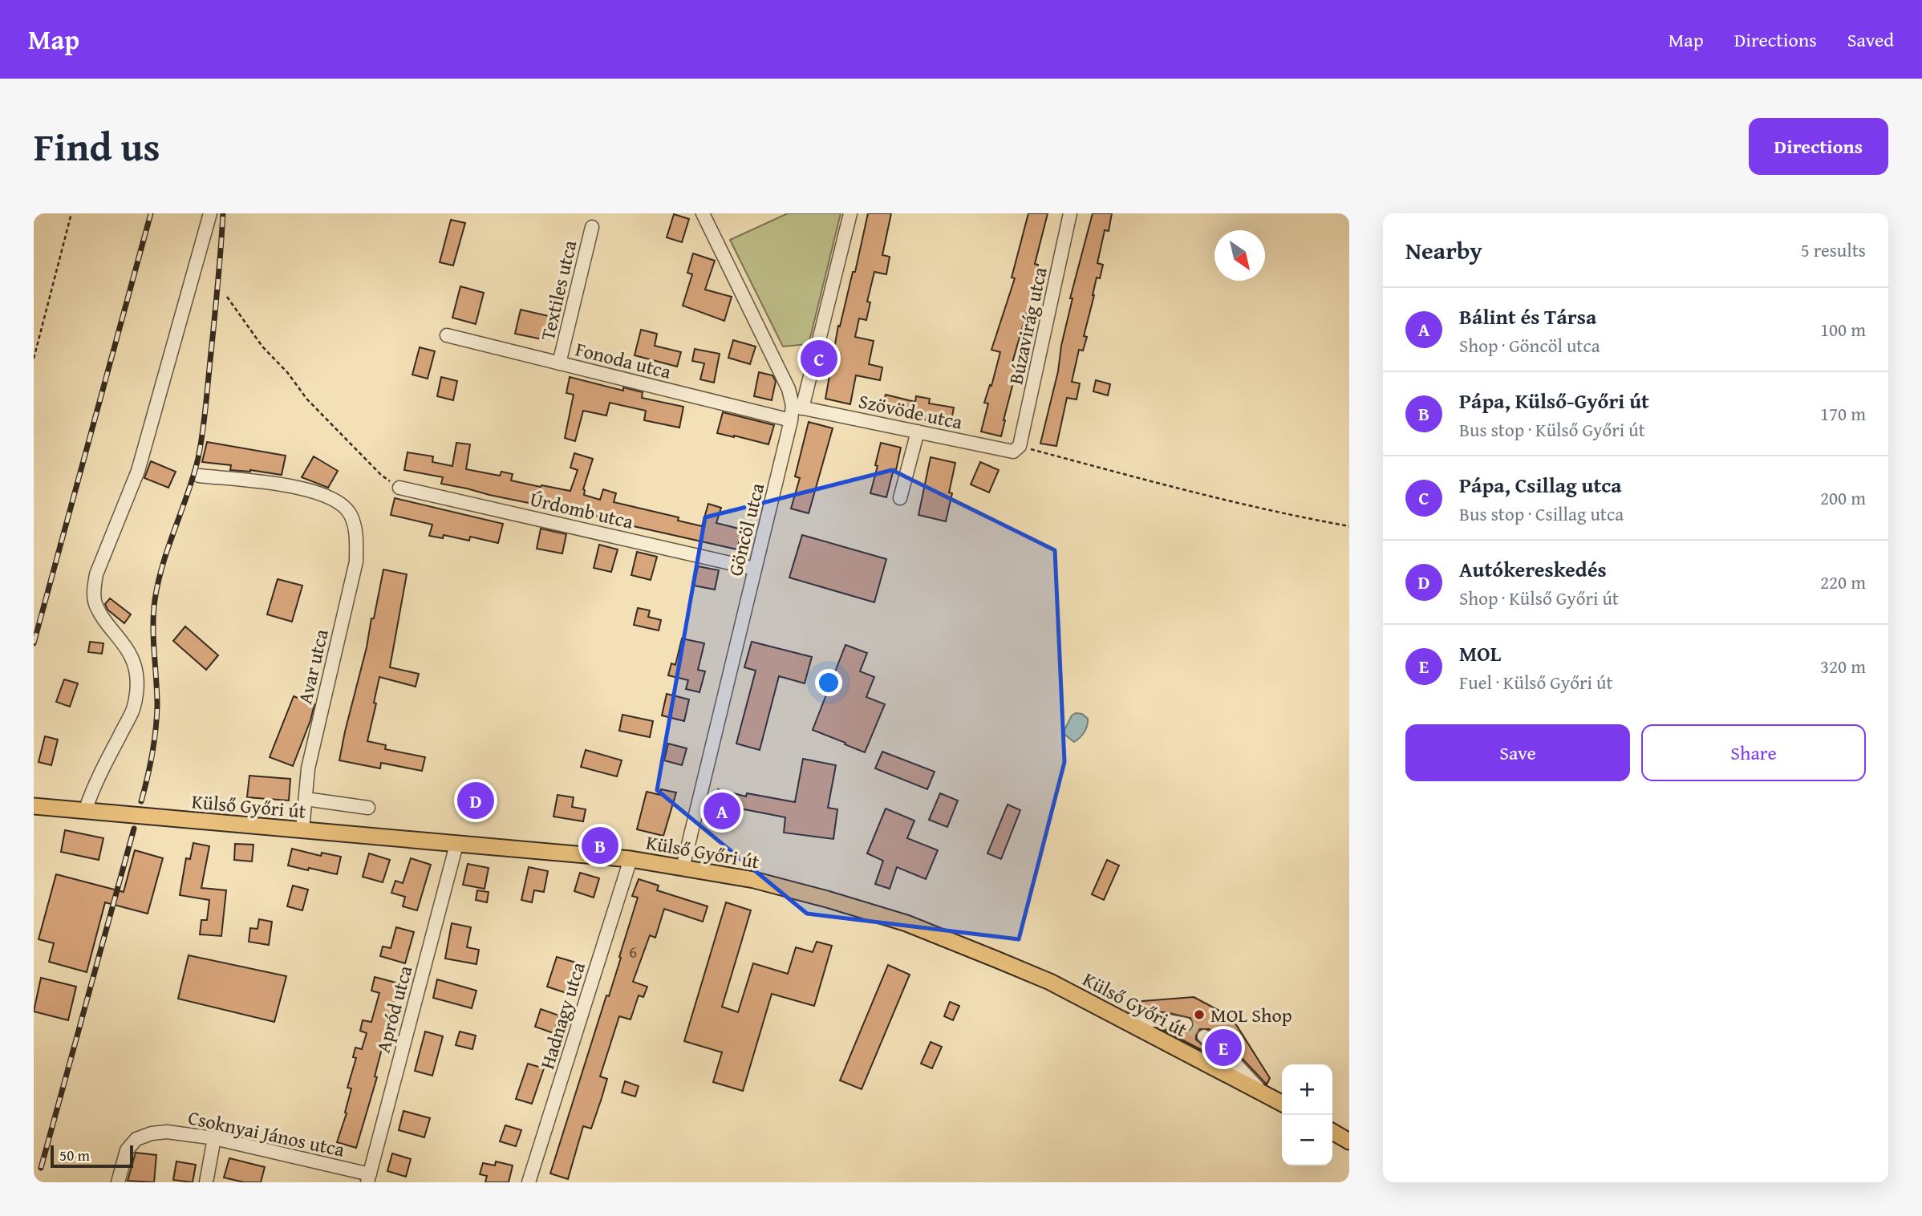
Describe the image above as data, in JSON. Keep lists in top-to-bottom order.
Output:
{
  "streets": {
    "main road": ["Külső Győri út"],
    "street": [
      "Textiles utca",
      "Búzavirág utca",
      "Fonoda utca",
      "Szövöde utca",
      "Úrdomb utca",
      "Göncöl utca",
      "Avar utca",
      "Apród utca",
      "Hadnagy utca",
      "Csoknyai János utca"
    ]
  },
  "crossings": [
    ["Textiles utca", "Fonoda utca"],
    ["Búzavirág utca", "Szövöde utca"],
    ["Fonoda utca", "Göncöl utca"],
    ["Szövöde utca", "Göncöl utca"],
    ["Úrdomb utca", "Göncöl utca"],
    ["Göncöl utca", "Külső Győri út"],
    ["Avar utca", "Külső Győri út"],
    ["Külső Győri út", "Apród utca"],
    ["Külső Győri út", "Hadnagy utca"],
    ["Apród utca", "Csoknyai János utca"]
  ],
  "places": ["MOL Shop"],
  "house_numbers": ["6"],
  "scale_bar": "50 m",
  "north": "bottom right",
  "page": {
    "header": "Map",
    "nav": ["Map", "Directions", "Saved"],
    "title": "Find us",
    "buttons": [
      "Directions",
      ["Save", "Share"]
    ],
    "heading": ["Nearby", "5 results"],
    "list": [
      {
        "mark": "A",
        "name": "Bálint és Társa",
        "note": "Shop · Göncöl utca",
        "value": "100 m"
      },
      {
        "mark": "B",
        "name": "Pápa, Külső-Győri út",
        "note": "Bus stop · Külső Győri út",
        "value": "170 m"
      },
      {
        "mark": "C",
        "name": "Pápa, Csillag utca",
        "note": "Bus stop · Csillag utca",
        "value": "200 m"
      },
      {
        "mark": "D",
        "name": "Autókereskedés",
        "note": "Shop · Külső Győri út",
        "value": "220 m"
      },
      {
        "mark": "E",
        "name": "MOL",
        "note": "Fuel · Külső Győri út",
        "value": "320 m"
      }
    ],
    "pins": [
      "C",
      "D",
      "A",
      "B",
      "E"
    ],
    "map_buttons": ["+", "−"],
    "scale": "50 m"
  }
}
